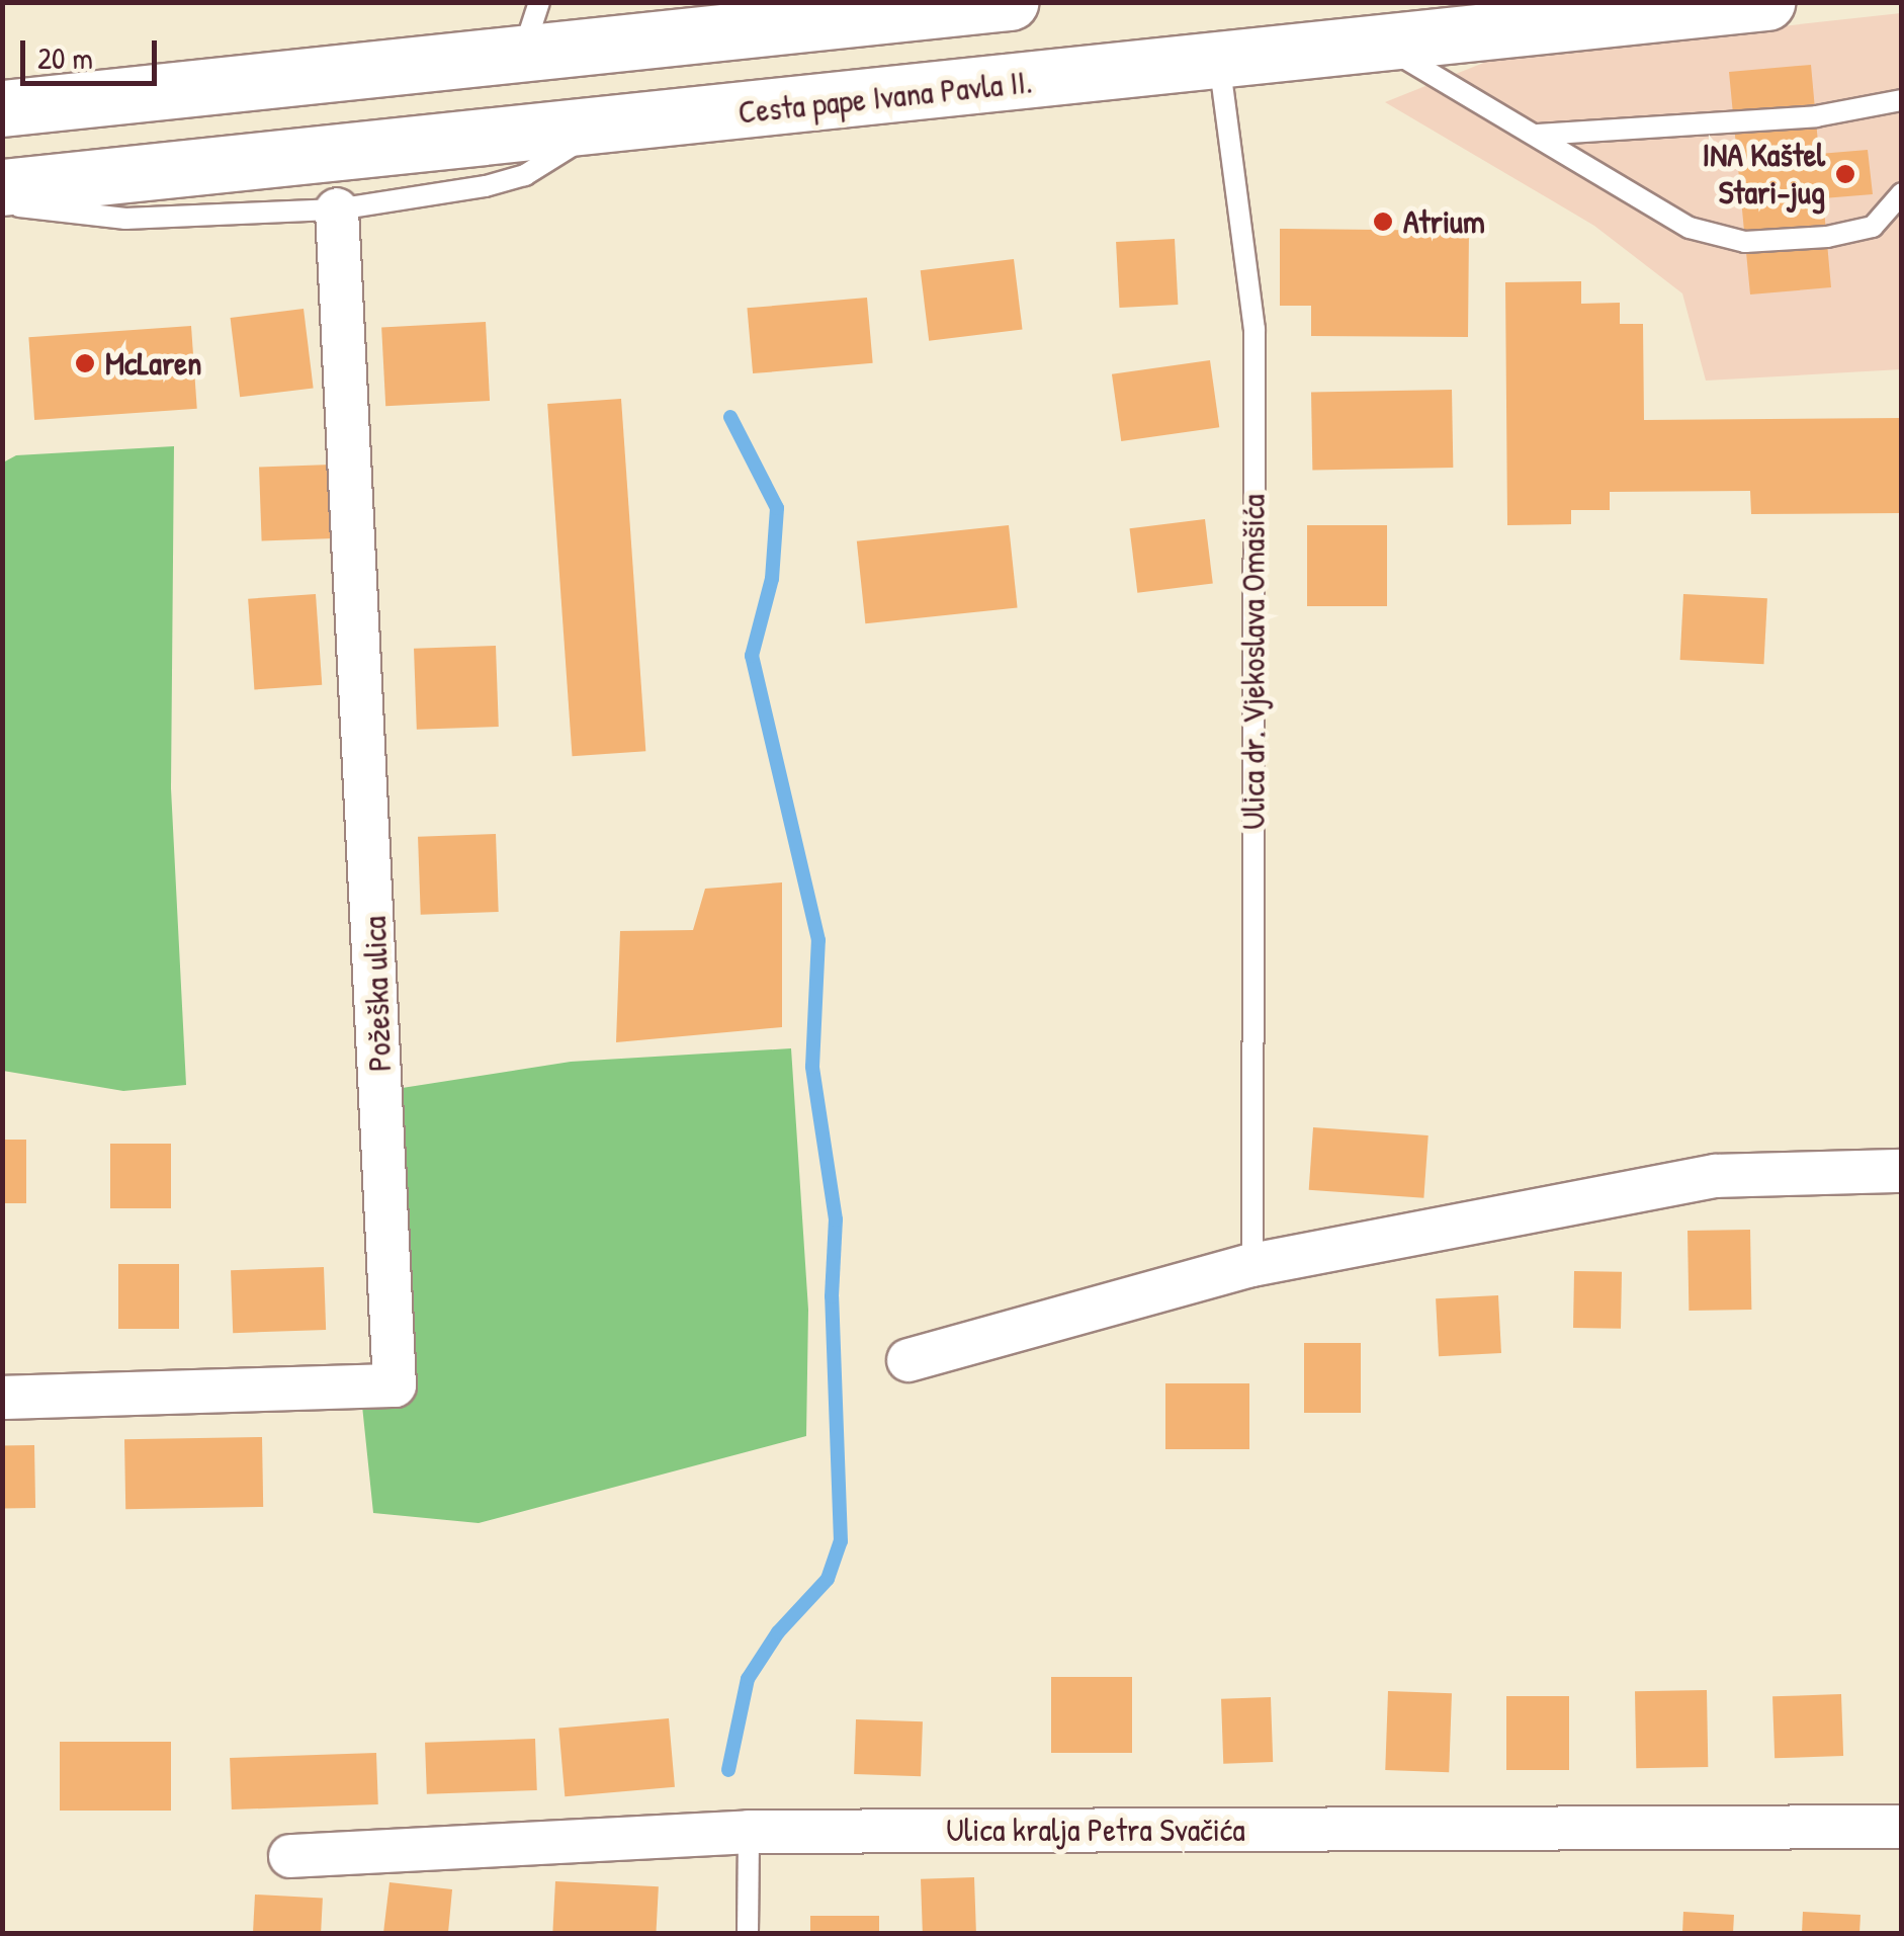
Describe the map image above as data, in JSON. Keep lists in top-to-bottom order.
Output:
{
  "streets": {
    "main road": ["Cesta pape Ivana Pavla II."],
    "street": ["Požeška ulica", "Ulica kralja Petra Svačića"],
    "lane": ["Ulica dr. Vjekoslava Omašića"]
  },
  "crossings": [
    ["Cesta pape Ivana Pavla II.", "Ulica dr. Vjekoslava Omašića"]
  ],
  "places": ["INA Kaštel Stari-jug", "Atrium", "McLaren"],
  "scale_bar": "20 m"
}
